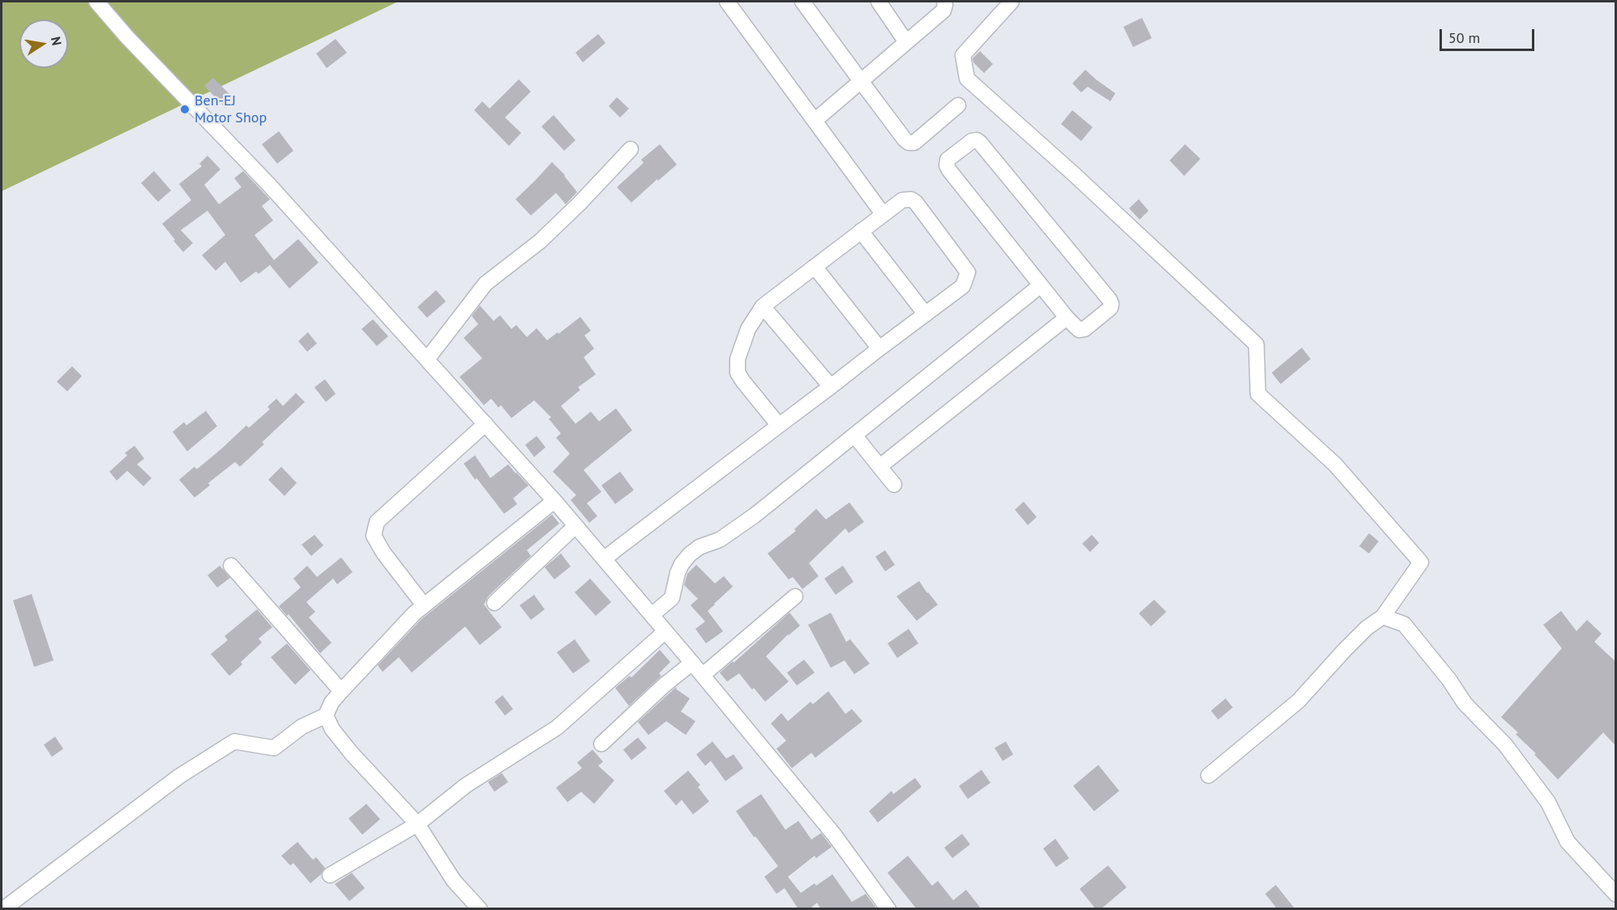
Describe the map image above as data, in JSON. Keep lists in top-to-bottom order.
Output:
{
  "places": ["Ben-EJ Motor Shop"],
  "scale_bar": "50 m",
  "north": "right"
}
